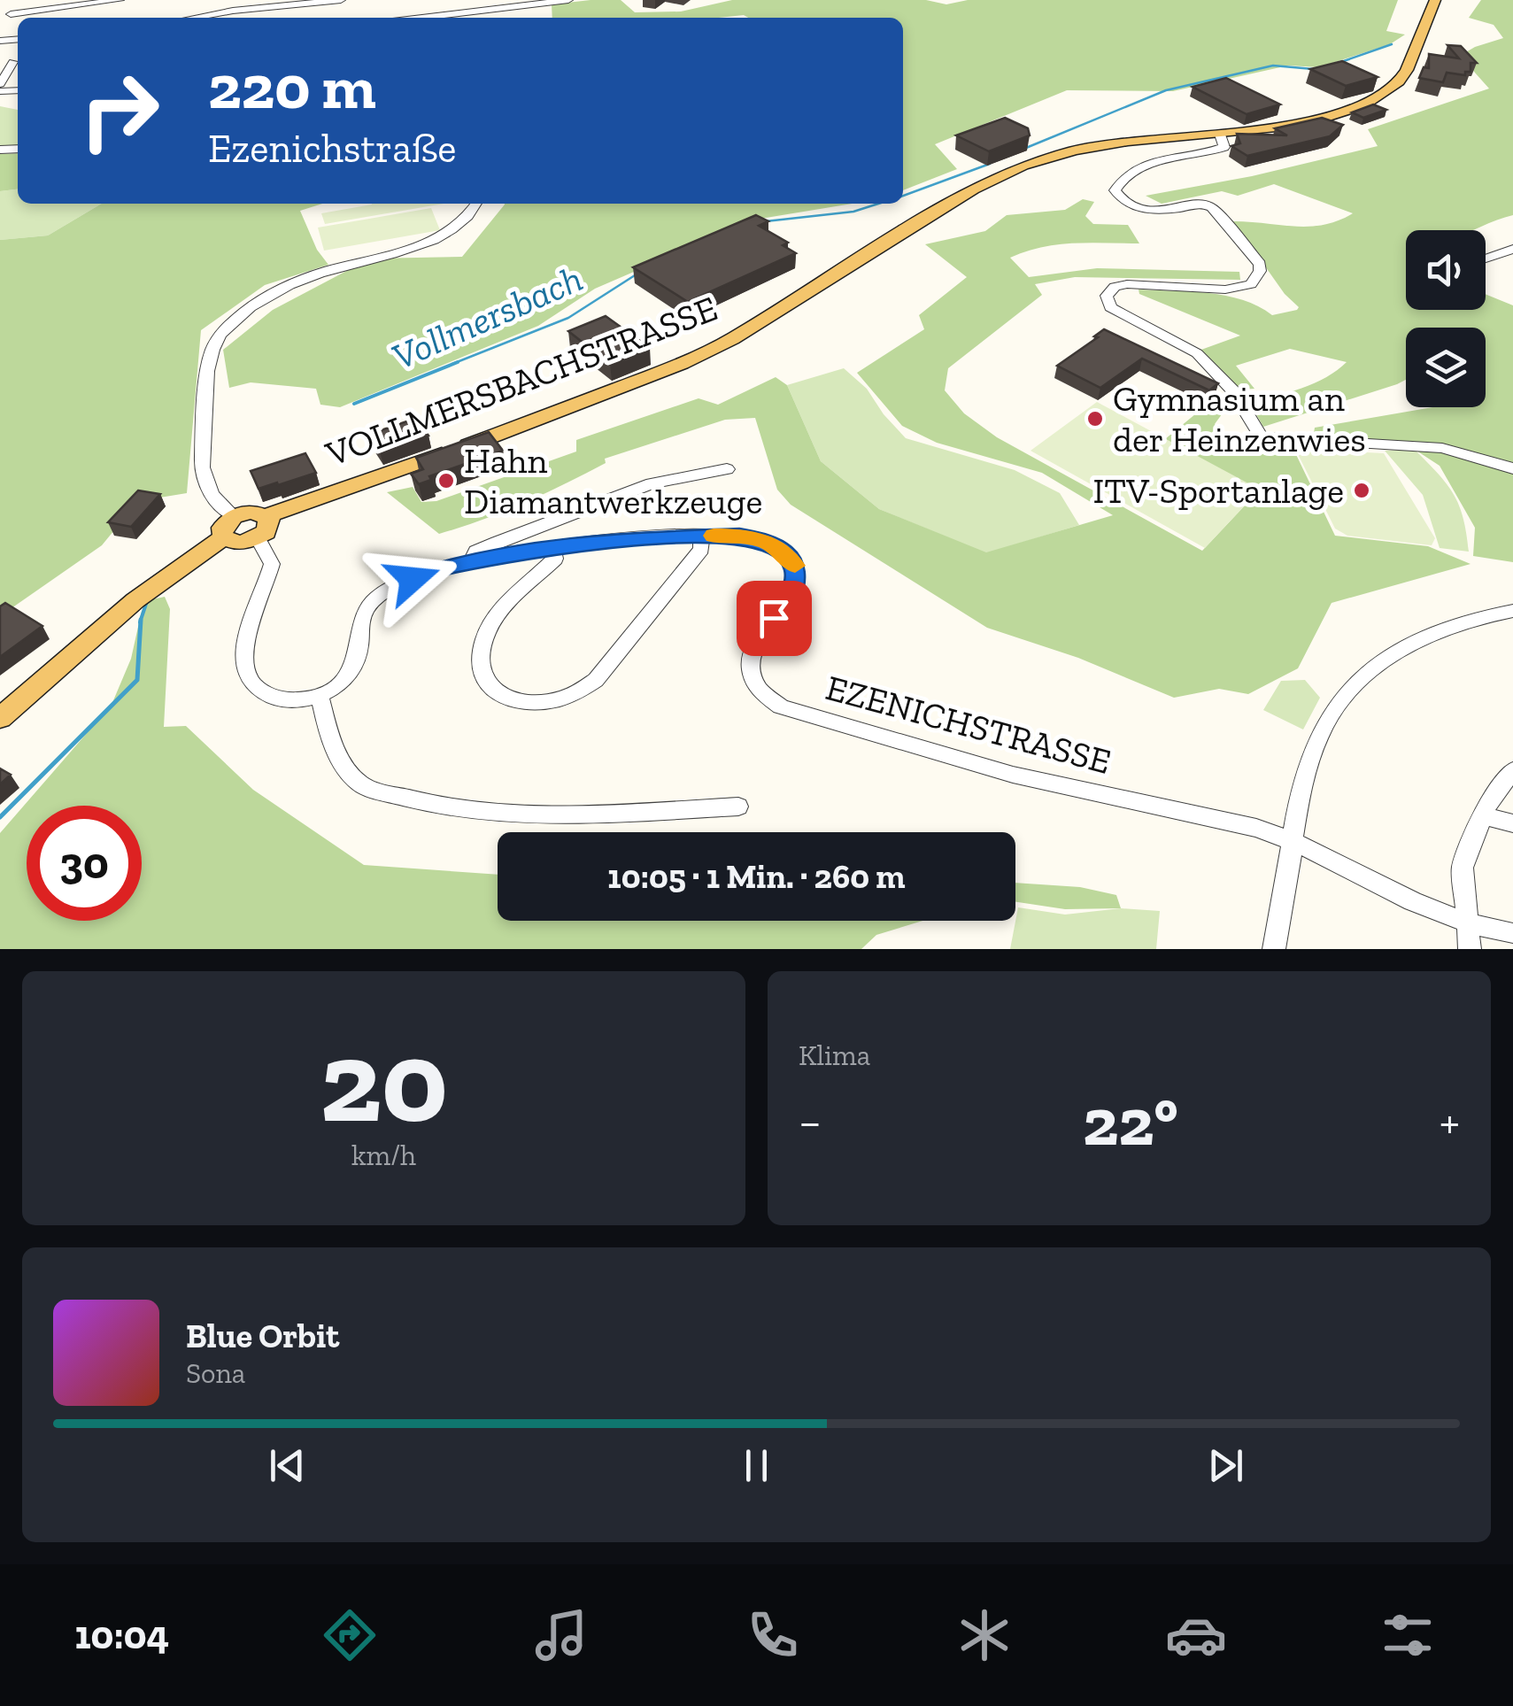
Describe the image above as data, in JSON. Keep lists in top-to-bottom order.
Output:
{
  "streets": {
    "main road": ["VOLLMERSBACHSTRASSE"],
    "street": ["EZENICHSTRASSE"]
  },
  "water": ["Vollmersbach"],
  "places": ["Gymnasium an der Heinzenwies", "Hahn Diamantwerkzeuge", "ITV-Sportanlage"],
  "page": {
    "turn": ["220 m", "Ezenichstraße"],
    "limit": "30",
    "trip": "10:05 · 1 Min. · 260 m",
    "tile": [
      ["20", "km/h"],
      "Klima"
    ],
    "heat": ["−", "22°", "+"],
    "song": ["Blue Orbit", "Sona"],
    "tabs": "10:04"
  }
}
